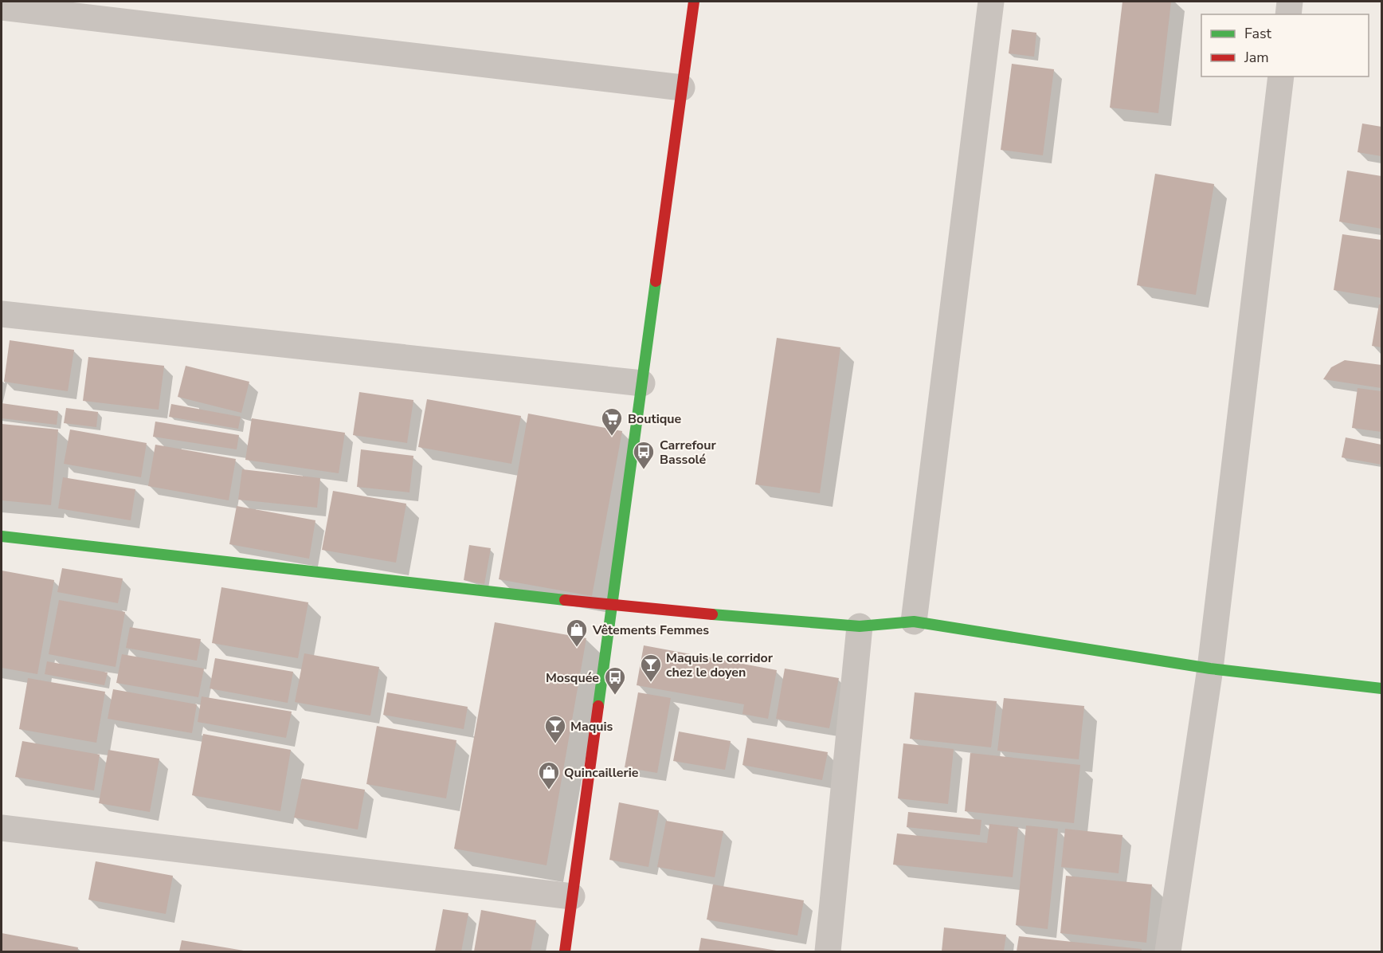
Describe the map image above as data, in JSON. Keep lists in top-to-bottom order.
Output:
{
  "places": {
    "supermarket": ["Boutique"],
    "bus stop": ["Carrefour Bassolé", "Mosquée"],
    "shop": ["Vêtements Femmes", "Quincaillerie"],
    "bar": ["Maquis le corridor chez le doyen", "Maquis"]
  },
  "legend": ["Fast", "Jam"]
}
